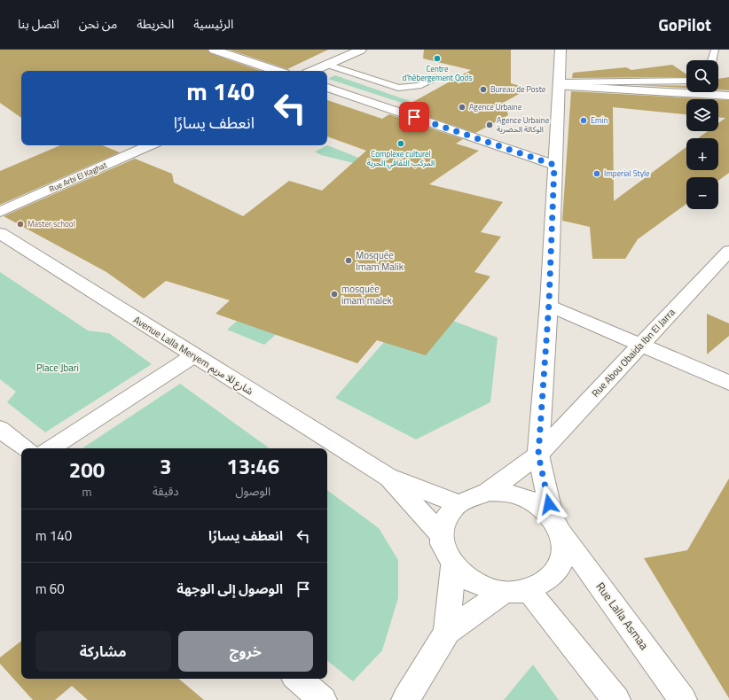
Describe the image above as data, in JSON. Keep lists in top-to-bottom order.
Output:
{
  "streets": {
    "street": [
      "Rue Arbi El Kaghat",
      "Rue Abou Obaida Ibn El Jarra",
      "Avenue Lalla Meryem شارع للا مريم",
      "Rue Lalla Asmaa"
    ]
  },
  "crossings": [
    ["Rue Abou Obaida Ibn El Jarra", "Avenue Lalla Meryem شارع للا مريم"],
    ["Rue Abou Obaida Ibn El Jarra", "Rue Lalla Asmaa"],
    ["Avenue Lalla Meryem شارع للا مريم", "Rue Lalla Asmaa"]
  ],
  "parks": ["Place Jbari"],
  "places": [
    "Centre d'hébergement Qods",
    "Bureau de Poste",
    "Agence Urbaine",
    "Emin",
    "Agence Urbaine الوكالة الحضرية",
    "Complexe culturel المركب الثقافي الحرية",
    "Imperial Style",
    "Master school",
    "Mosquée Imam Malik",
    "mosquée imam malek"
  ],
  "page": {
    "header": "GoPilot",
    "nav": [
      "الرئيسية",
      "الخريطة",
      "من نحن",
      "اتصل بنا"
    ],
    "map_buttons": ["+", "−"],
    "turn": ["140 m", "انعطف يسارًا"],
    "eta": [
      "13:46",
      "الوصول",
      "3",
      "دقيقة",
      "200",
      "m"
    ],
    "list": [
      {
        "name": "انعطف يسارًا",
        "value": "140 m"
      },
      {
        "name": "الوصول إلى الوجهة",
        "value": "60 m"
      }
    ],
    "buttons": ["خروج", "مشاركة"]
  }
}
